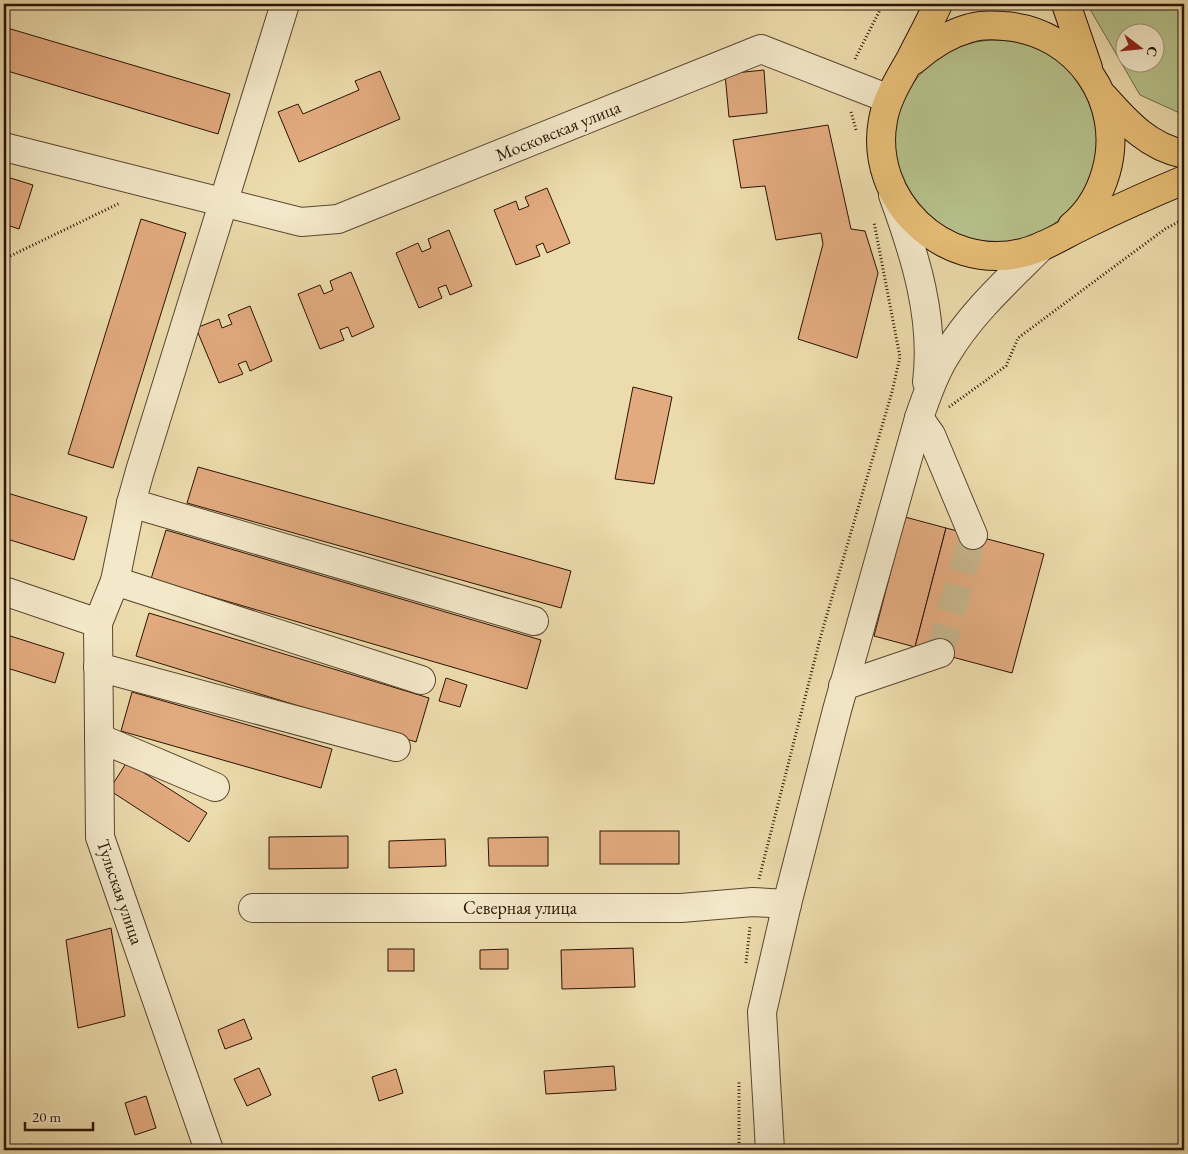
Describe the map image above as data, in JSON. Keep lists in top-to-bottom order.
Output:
{
  "streets": {
    "street": ["Московская улица", "Тульская улица", "Северная улица"]
  },
  "scale_bar": "20 m",
  "north": "right"
}
